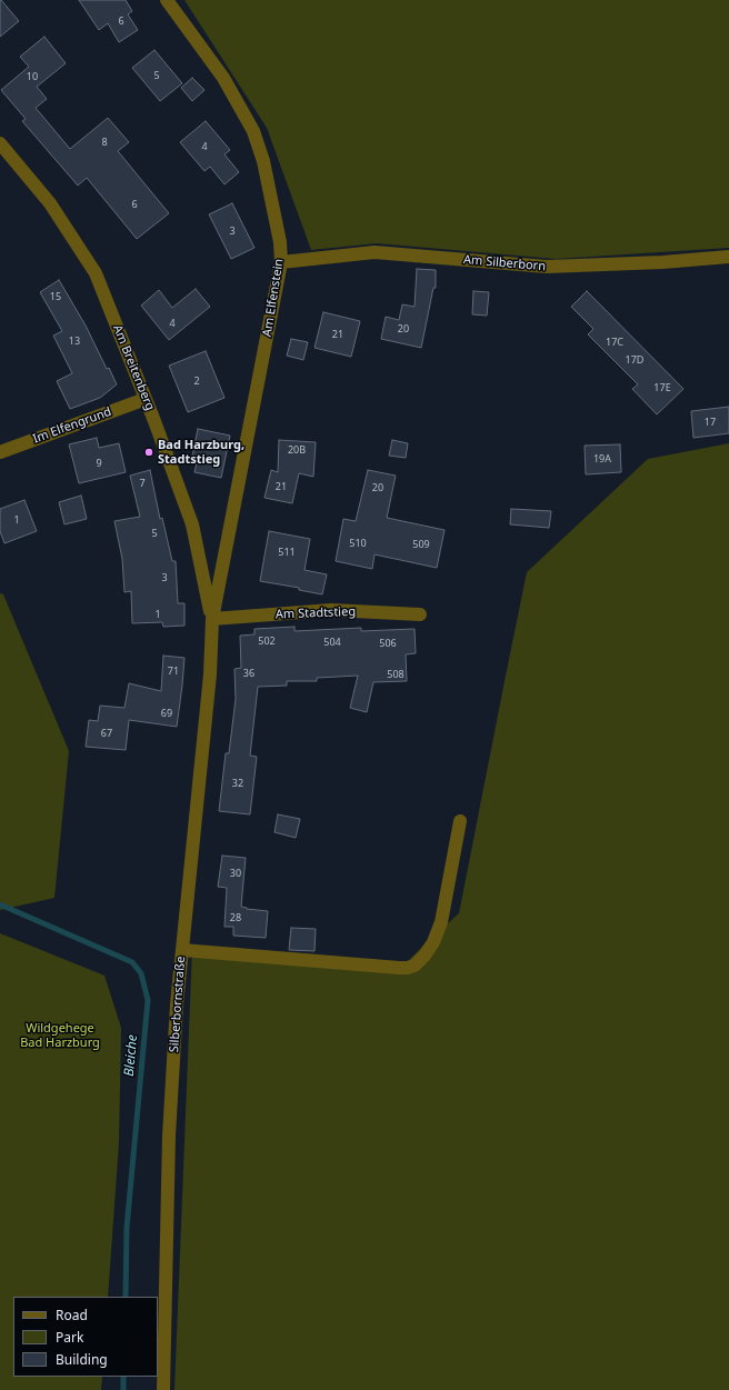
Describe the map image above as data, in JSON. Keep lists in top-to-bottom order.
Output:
{
  "streets": {
    "street": [
      "Am Silberborn",
      "Am Elfenstein",
      "Am Breitenberg",
      "Im Elfengrund",
      "Am Stadtstieg",
      "Silberbornstraße"
    ]
  },
  "crossings": [
    ["Am Silberborn", "Am Elfenstein"],
    ["Am Elfenstein", "Am Breitenberg"],
    ["Am Elfenstein", "Am Stadtstieg"],
    ["Am Elfenstein", "Silberbornstraße"],
    ["Am Breitenberg", "Im Elfengrund"],
    ["Am Breitenberg", "Am Stadtstieg"],
    ["Am Breitenberg", "Silberbornstraße"],
    ["Am Stadtstieg", "Silberbornstraße"]
  ],
  "water": ["Bleiche"],
  "parks": ["Wildgehege Bad Harzburg"],
  "places": ["Bad Harzburg, Stadtstieg"],
  "house_numbers": [
    "6",
    "5",
    "10",
    "8",
    "4",
    "6",
    "3",
    "15",
    "4",
    "20",
    "21",
    "13",
    "17C",
    "17D",
    "2",
    "17E",
    "17",
    "20B",
    "19A",
    "9",
    "7",
    "21",
    "20",
    "1",
    "5",
    "510",
    "509",
    "511",
    "3",
    "1",
    "502",
    "504",
    "506",
    "71",
    "36",
    "508",
    "69",
    "67",
    "32",
    "30",
    "28"
  ],
  "legend": ["Road", "Park", "Building"]
}
